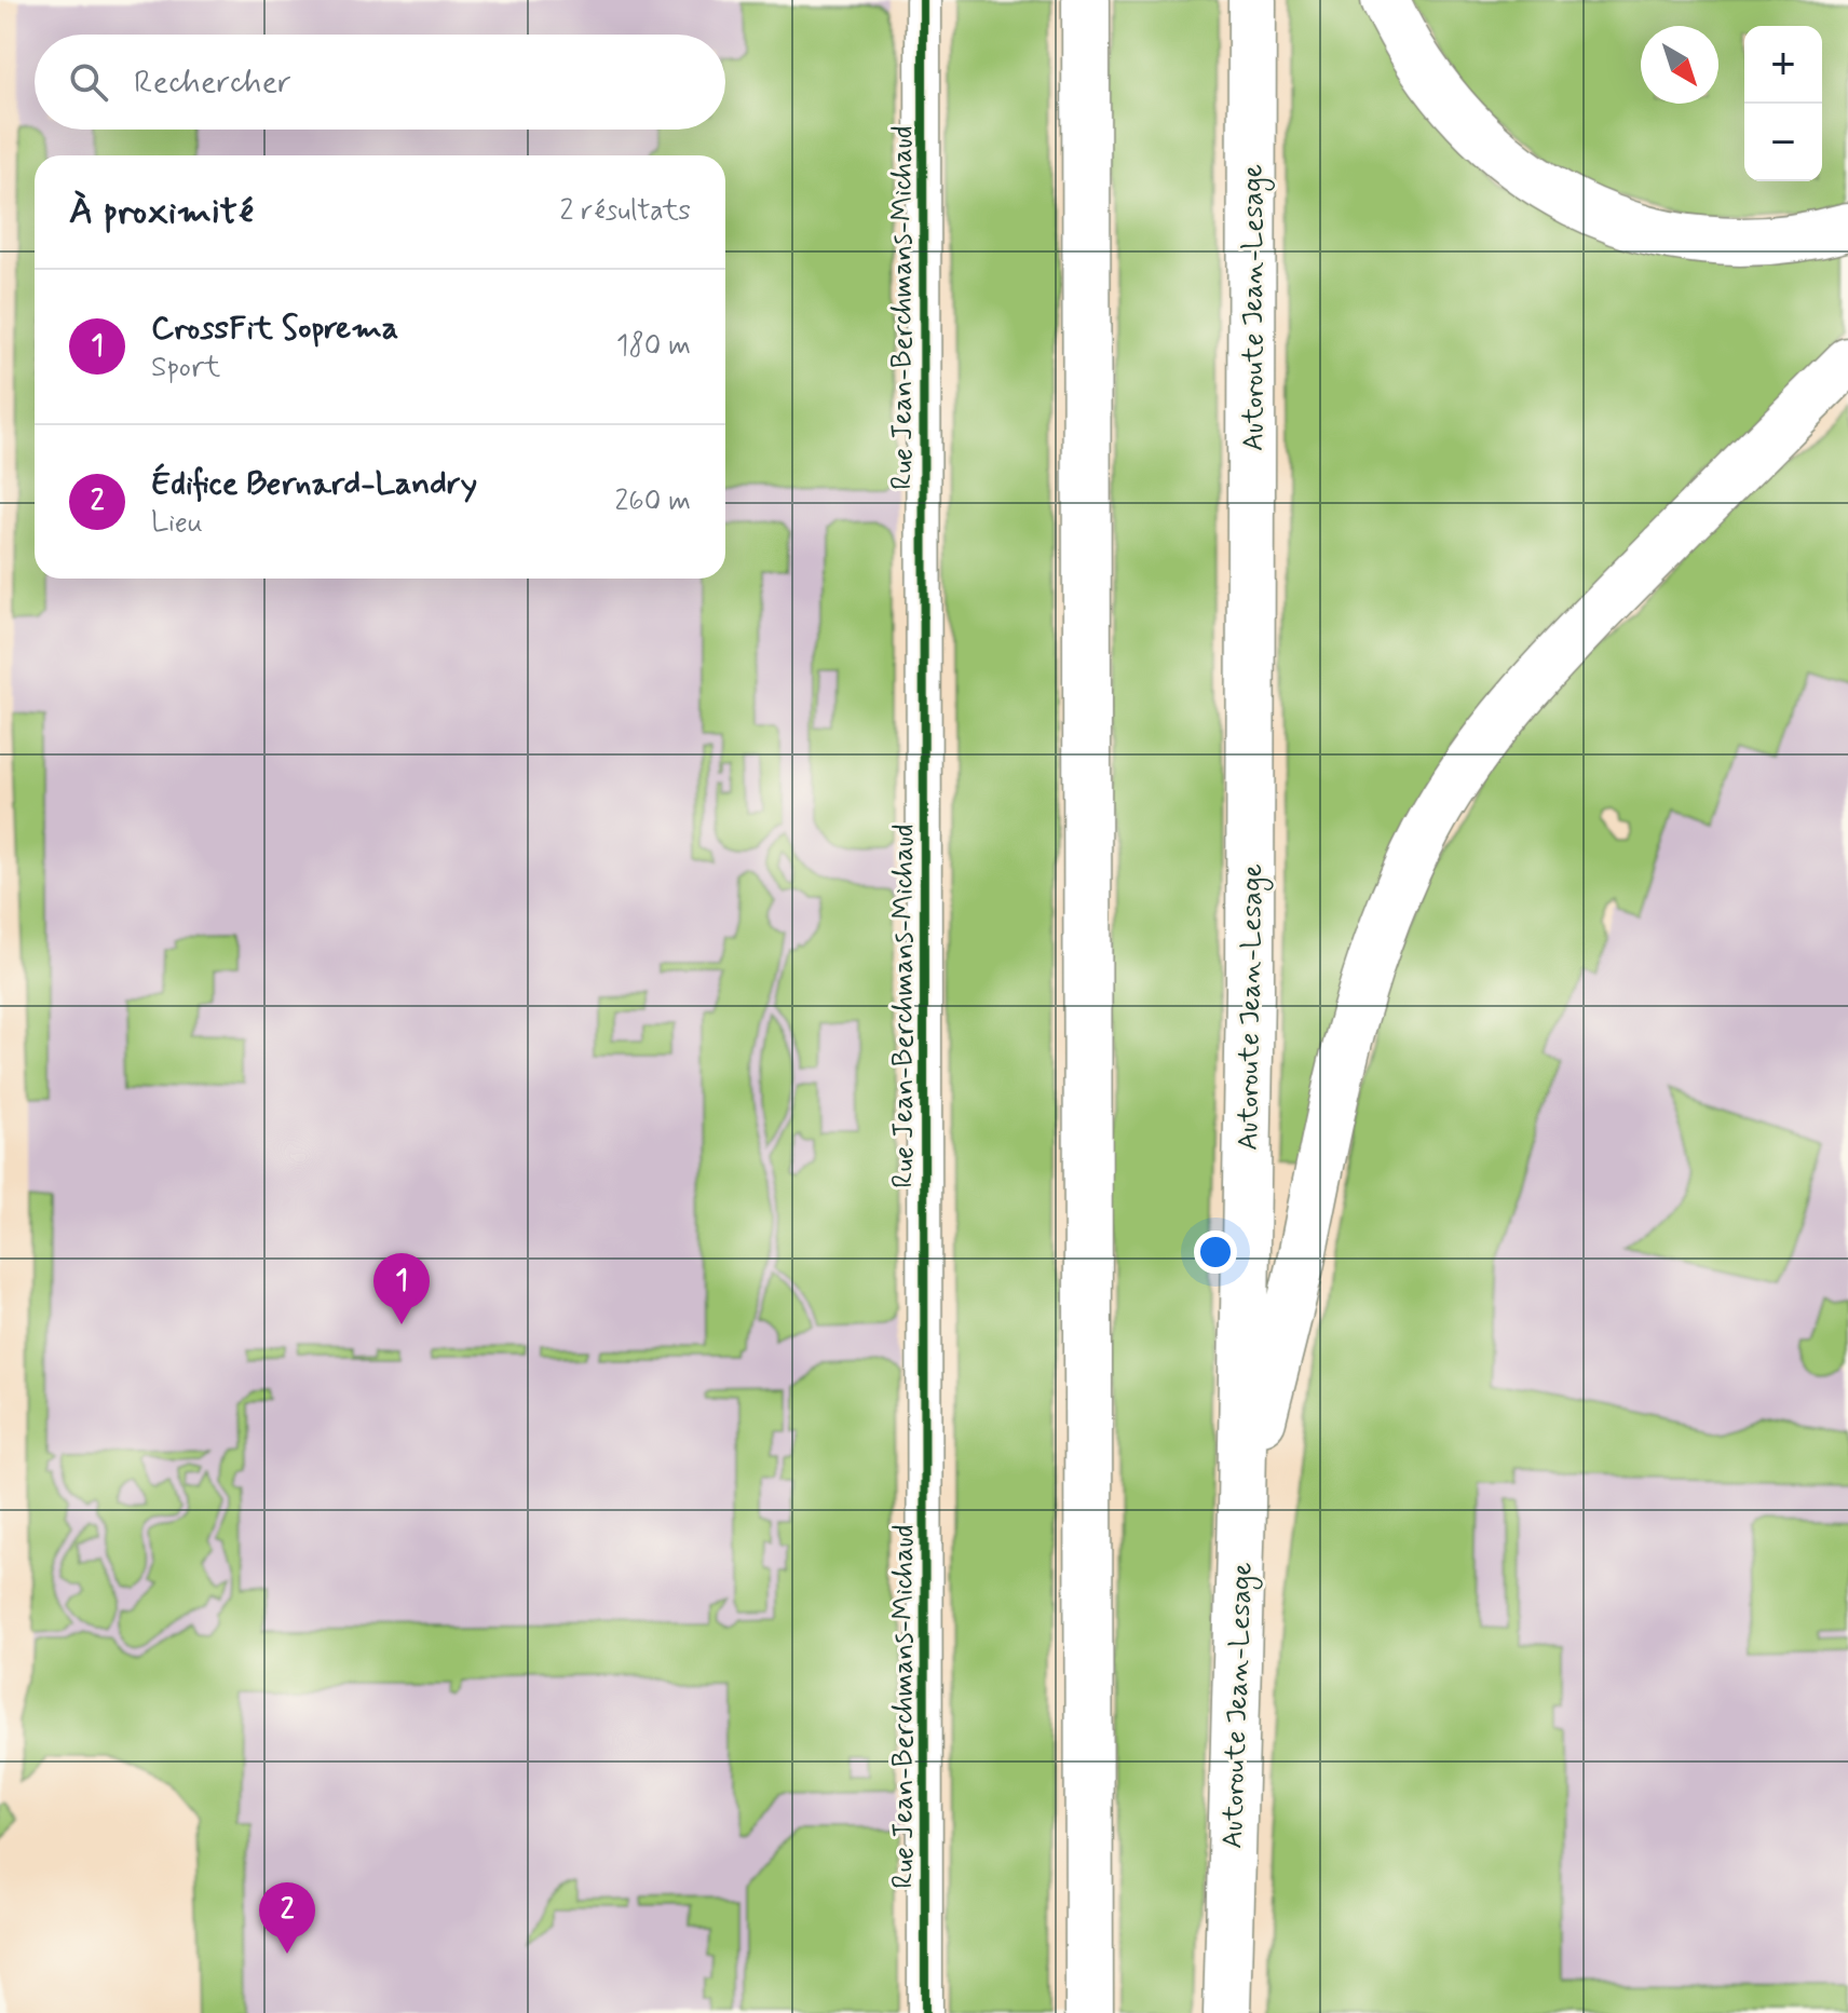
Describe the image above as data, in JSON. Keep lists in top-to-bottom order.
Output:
{
  "streets": {
    "highway": ["Autoroute Jean-Lesage"],
    "street": ["Rue Jean-Berchmans-Michaud"]
  },
  "north": "bottom right",
  "page": {
    "map_buttons": ["+", "−"],
    "search": "Rechercher",
    "heading": ["À proximité", "2 résultats"],
    "list": [
      {
        "mark": "1",
        "name": "CrossFit Soprema",
        "note": "Sport",
        "value": "180 m"
      },
      {
        "mark": "2",
        "name": "Édifice Bernard-Landry",
        "note": "Lieu",
        "value": "260 m"
      }
    ],
    "pins": ["1", "2"]
  }
}
